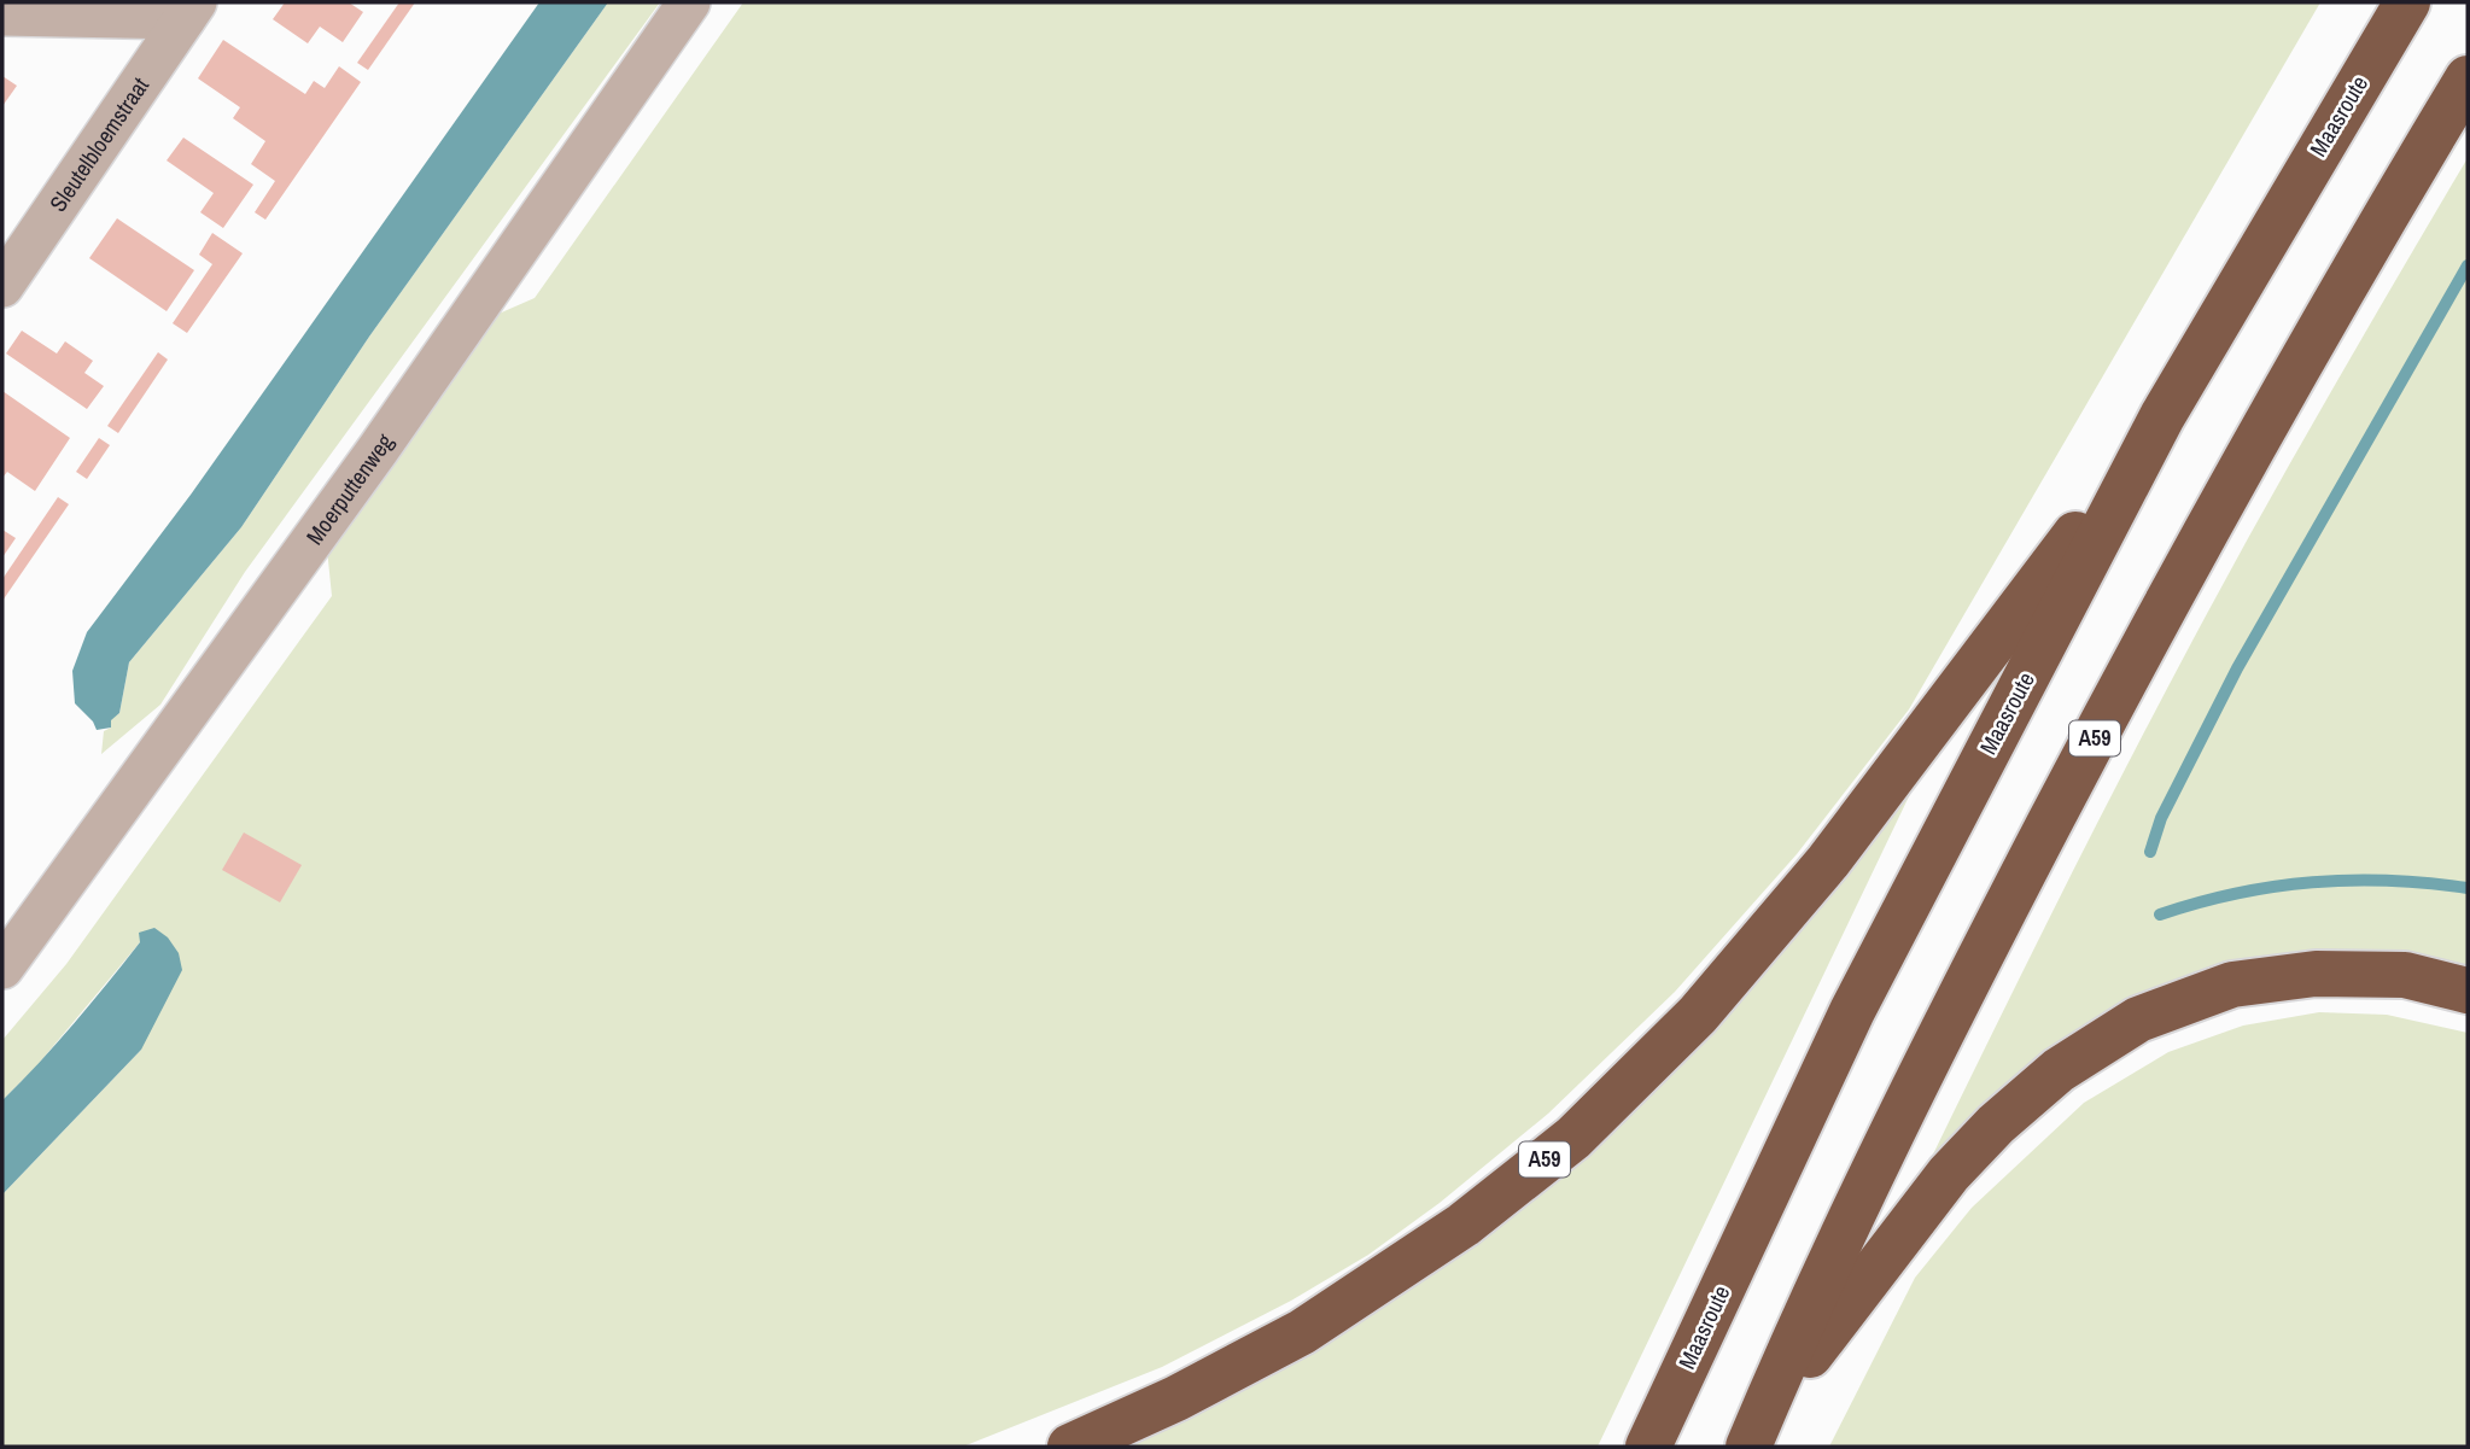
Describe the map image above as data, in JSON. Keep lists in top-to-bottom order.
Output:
{
  "streets": {
    "highway": ["Maasroute", "A59"],
    "street": ["Sleutelbloemstraat", "Moerputtenweg"]
  },
  "crossings": [
    ["Maasroute", "A59"]
  ]
}
